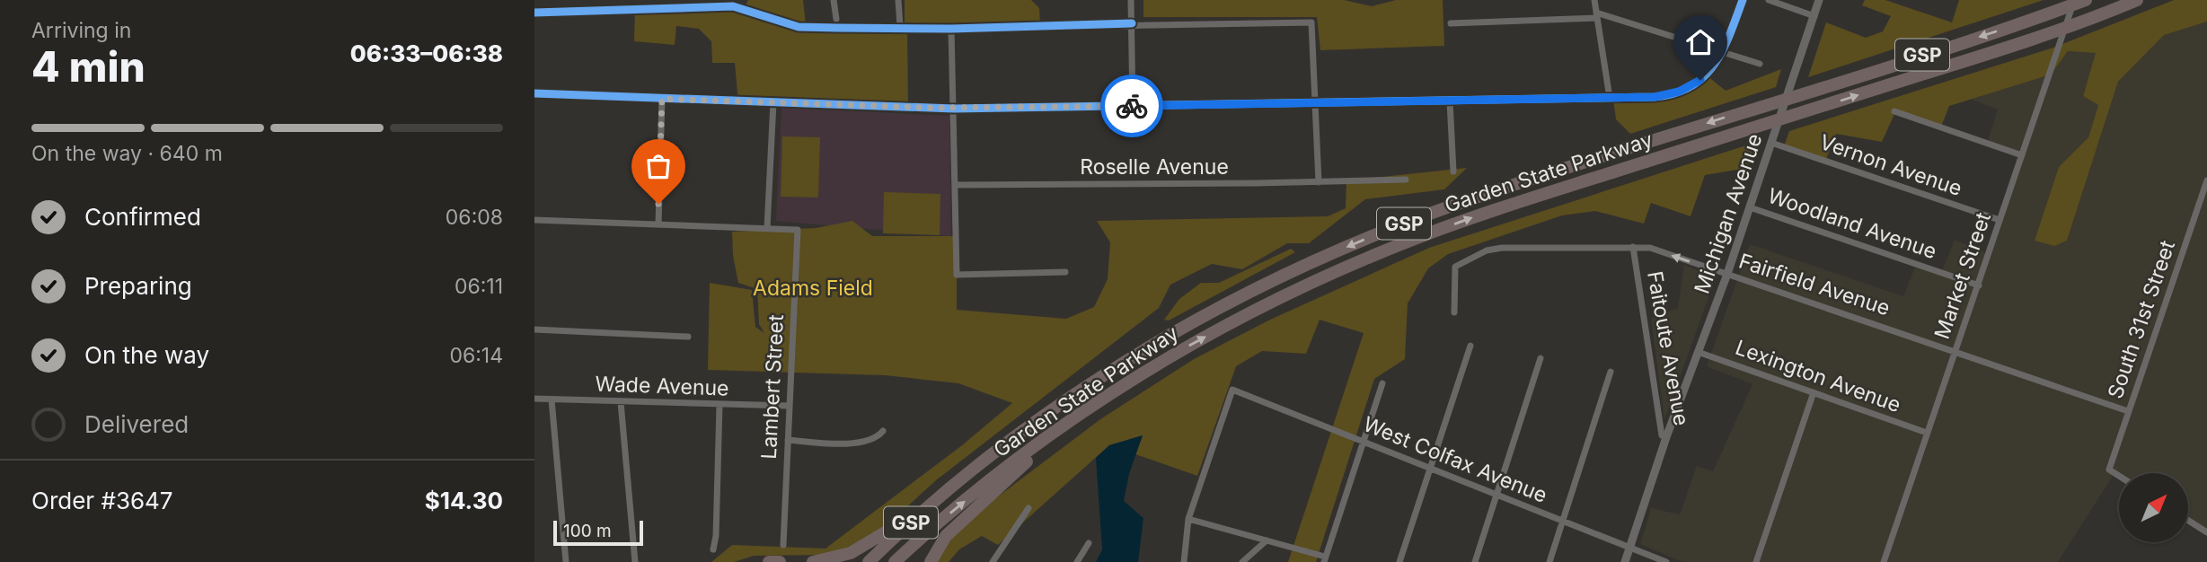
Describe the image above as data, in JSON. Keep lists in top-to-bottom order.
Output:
{
  "streets": {
    "highway": ["GSP", "Garden State Parkway"],
    "street": [
      "Vernon Avenue",
      "Roselle Avenue",
      "Michigan Avenue",
      "Woodland Avenue",
      "Market Street",
      "Fairfield Avenue",
      "South 31st Street",
      "Faitoute Avenue",
      "Lexington Avenue",
      "Wade Avenue",
      "Lambert Street",
      "West Colfax Avenue"
    ]
  },
  "crossings": [
    ["Vernon Avenue", "Michigan Avenue"],
    ["Vernon Avenue", "Market Street"],
    ["Michigan Avenue", "Woodland Avenue"],
    ["Michigan Avenue", "Fairfield Avenue"],
    ["Michigan Avenue", "Faitoute Avenue"],
    ["Michigan Avenue", "Lexington Avenue"],
    ["Woodland Avenue", "Market Street"],
    ["Market Street", "Fairfield Avenue"],
    ["Market Street", "Lexington Avenue"],
    ["Fairfield Avenue", "South 31st Street"],
    ["Fairfield Avenue", "Faitoute Avenue"],
    ["Faitoute Avenue", "West Colfax Avenue"],
    ["Wade Avenue", "Lambert Street"]
  ],
  "parks": ["Adams Field"],
  "scale_bar": "100 m",
  "north": "top right",
  "page": {
    "heading": ["4 min", "Arriving in", "06:33–06:38"],
    "panel": ["Order #3647", "$14.30"],
    "bar": "On the way · 640 m",
    "list": [
      ["Confirmed", "06:08"],
      ["Preparing", "06:11"],
      ["On the way", "06:14"],
      "Delivered"
    ],
    "scale": "100 m"
  }
}
